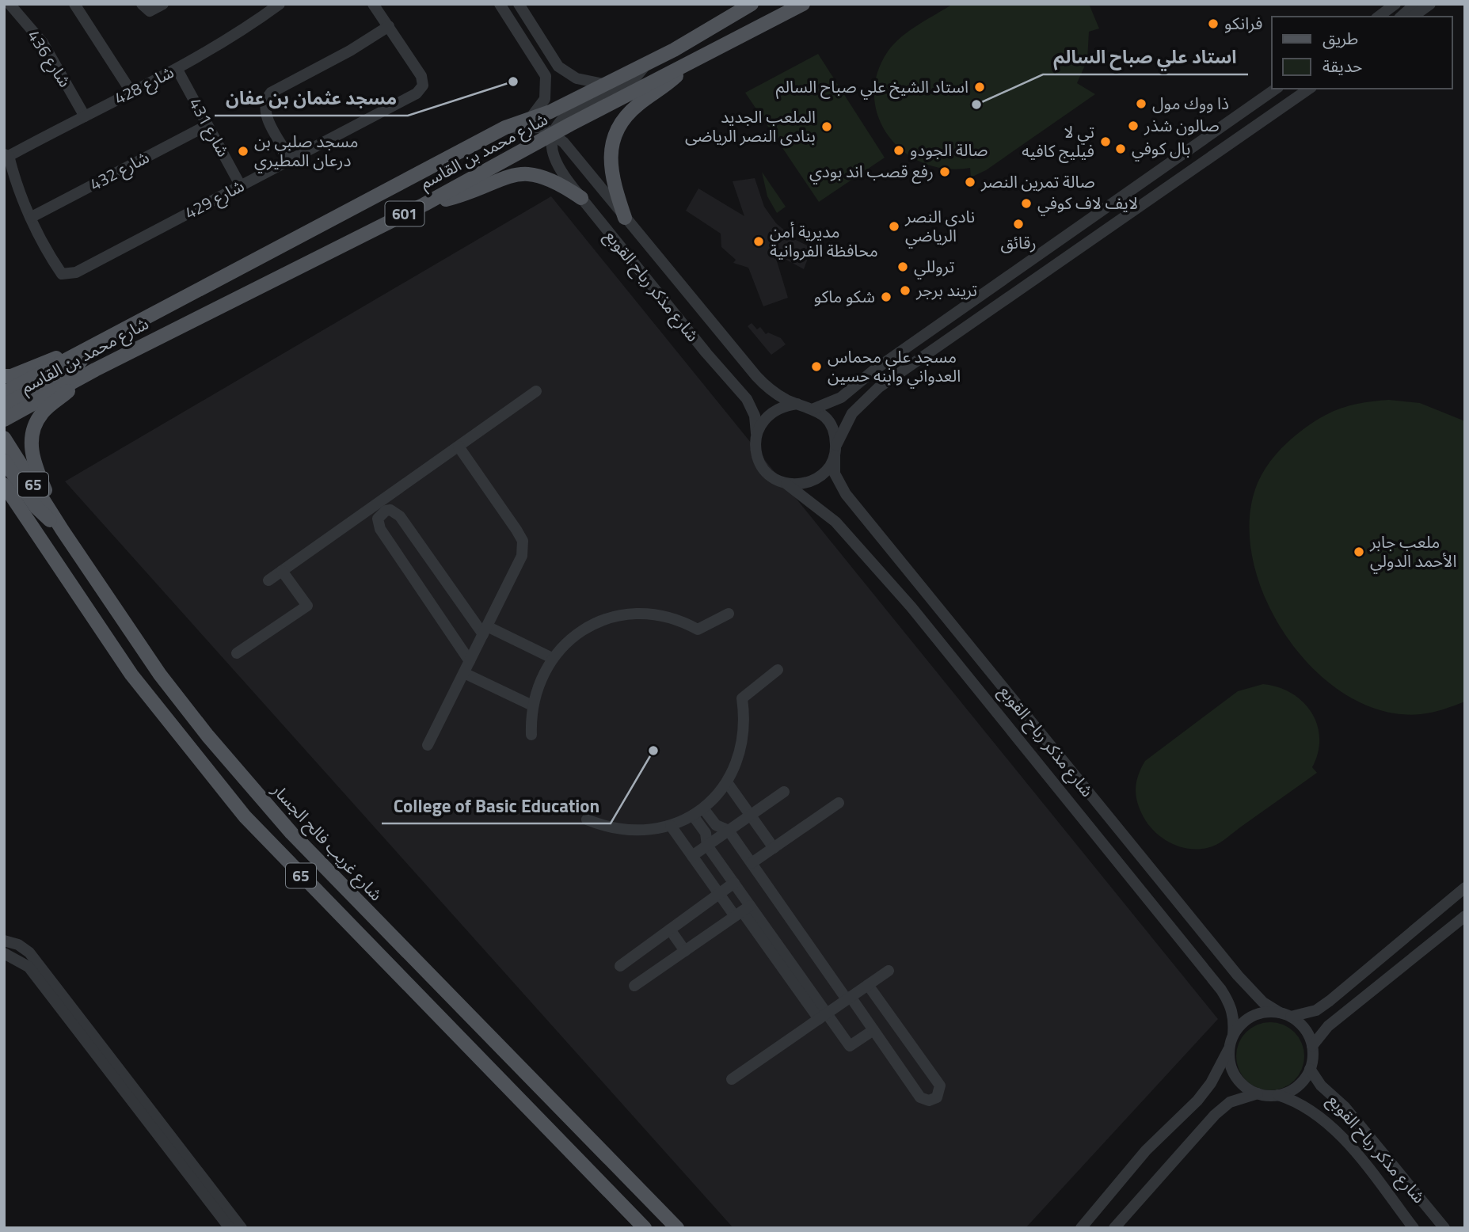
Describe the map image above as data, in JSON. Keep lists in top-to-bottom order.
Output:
{
  "streets": {
    "main road": [
      "شارع محمد بن القاسم",
      "601",
      "65",
      "شارع غريب فالح الجسار"
    ],
    "street": [
      "شارع 436",
      "شارع 428",
      "شارع 431",
      "شارع 432",
      "شارع 429",
      "شارع مذكر رباح القوبع"
    ]
  },
  "crossings": [
    ["شارع 436", "شارع 428"],
    ["شارع 428", "شارع 431"],
    ["شارع 428", "شارع 429"],
    ["شارع 431", "شارع 432"],
    ["شارع 431", "شارع 429"],
    ["شارع محمد بن القاسم", "شارع مذكر رباح القوبع"],
    ["شارع 432", "شارع 429"]
  ],
  "places": [
    "فرانكو",
    "مسجد عثمان بن عفان",
    "استاد الشيخ علي صباح السالم",
    "ذا ووك مول",
    "استاد علي صباح السالم",
    "صالون شذر",
    "الملعب الجديد بنادى النصر الرياضى",
    "تي لا فيليج كافيه",
    "بال كوفي",
    "صالة الجودو",
    "مسجد صلبي بن درعان المطيري",
    "رفع قصب اند بودي",
    "صالة تمرين النصر",
    "لايف لاف كوفي",
    "رقائق",
    "نادي النصر الرياضي",
    "مديرية أمن محافظة الفروانية",
    "تروللي",
    "تريند برجر",
    "شكو ماكو",
    "مسجد علي محماس العدواني وابنه حسين",
    "ملعب جابر الأحمد الدولي",
    "College of Basic Education"
  ],
  "legend": ["طريق", "حديقة"]
}
